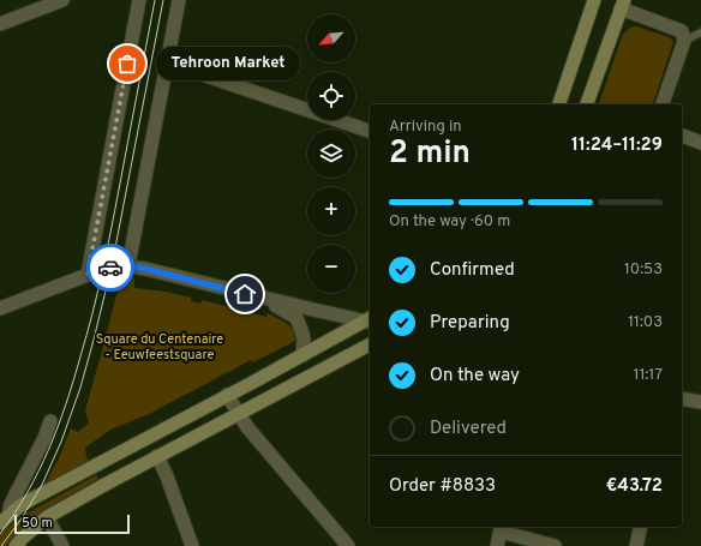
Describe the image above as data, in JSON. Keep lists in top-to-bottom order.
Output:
{
  "parks": ["Square du Centenaire - Eeuwfeestsquare"],
  "places": ["Tehroon Market"],
  "scale_bar": "50 m",
  "north": "bottom left",
  "page": {
    "map_buttons": ["+", "−"],
    "bubble": "Tehroon Market",
    "heading": ["2 min", "Arriving in", "11:24–11:29"],
    "panel": ["Order #8833", "€43.72"],
    "bar": "On the way · 60 m",
    "list": [
      ["Confirmed", "10:53"],
      ["Preparing", "11:03"],
      ["On the way", "11:17"],
      "Delivered"
    ],
    "scale": "50 m"
  }
}
